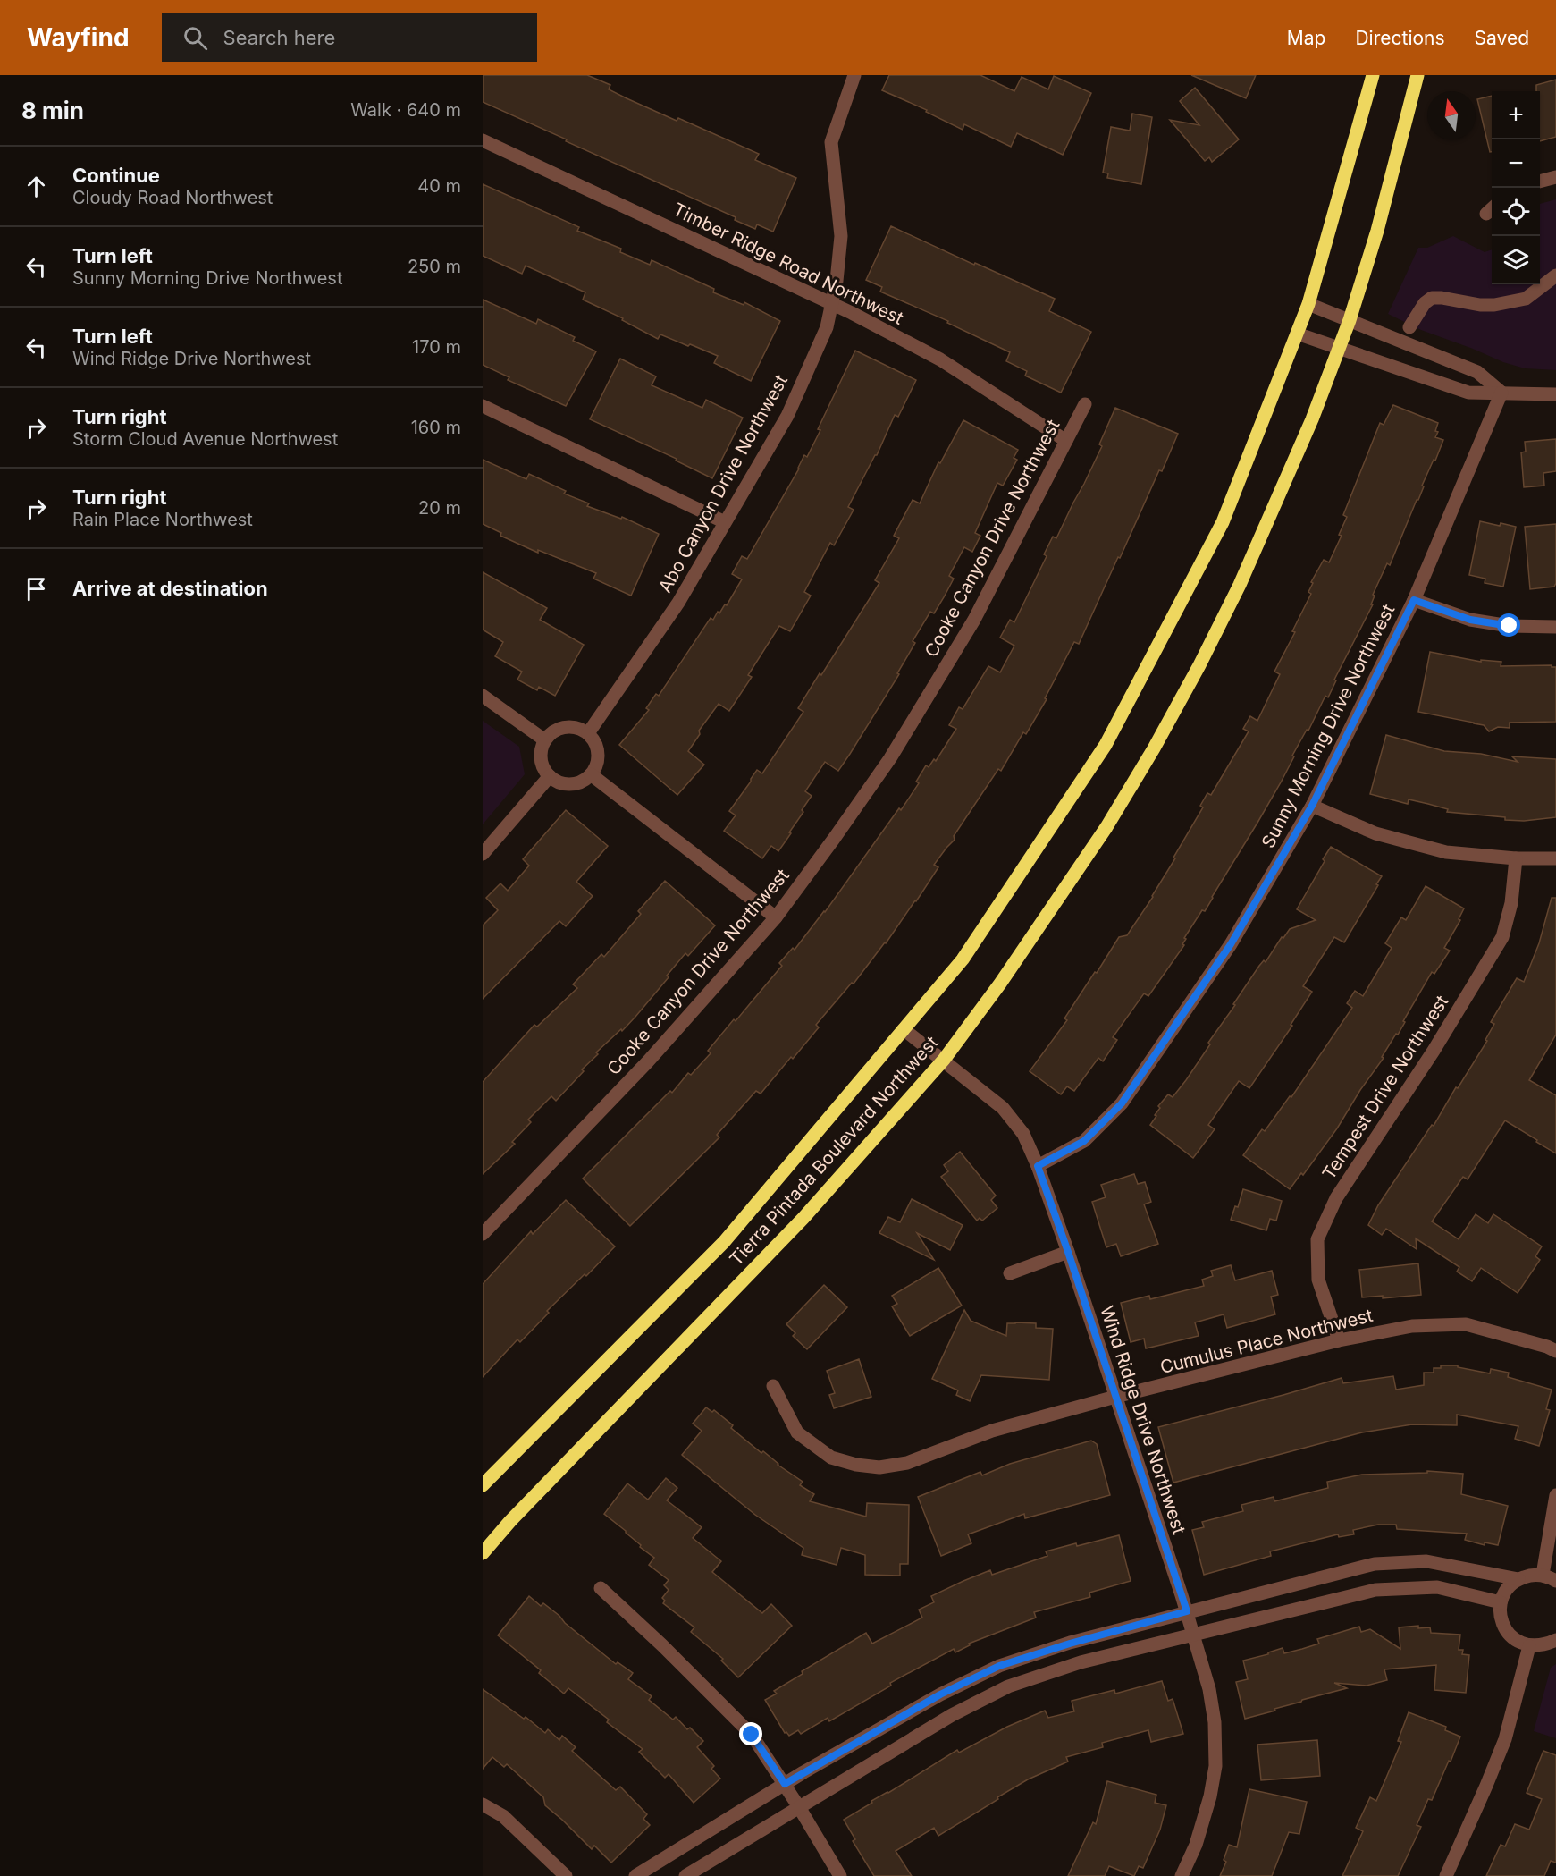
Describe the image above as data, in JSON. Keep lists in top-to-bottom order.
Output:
{
  "streets": {
    "main road": ["Tierra Pintada Boulevard Northwest"],
    "street": [
      "Timber Ridge Road Northwest",
      "Abo Canyon Drive Northwest",
      "Cooke Canyon Drive Northwest",
      "Sunny Morning Drive Northwest",
      "Tempest Drive Northwest",
      "Cumulus Place Northwest",
      "Wind Ridge Drive Northwest"
    ]
  },
  "crossings": [
    ["Timber Ridge Road Northwest", "Abo Canyon Drive Northwest"],
    ["Timber Ridge Road Northwest", "Cooke Canyon Drive Northwest"],
    ["Sunny Morning Drive Northwest", "Wind Ridge Drive Northwest"],
    ["Tempest Drive Northwest", "Cumulus Place Northwest"],
    ["Tierra Pintada Boulevard Northwest", "Wind Ridge Drive Northwest"],
    ["Cumulus Place Northwest", "Wind Ridge Drive Northwest"]
  ],
  "north": "top",
  "page": {
    "header": "Wayfind",
    "search": "Search here",
    "nav": ["Map", "Directions", "Saved"],
    "heading": ["8 min", "Walk · 640 m"],
    "map_buttons": ["+", "−"],
    "list": [
      ["Continue", "Cloudy Road Northwest", "40 m"],
      ["Turn left", "Sunny Morning Drive Northwest", "250 m"],
      ["Turn left", "Wind Ridge Drive Northwest", "170 m"],
      ["Turn right", "Storm Cloud Avenue Northwest", "160 m"],
      ["Turn right", "Rain Place Northwest", "20 m"],
      "Arrive at destination"
    ]
  }
}
